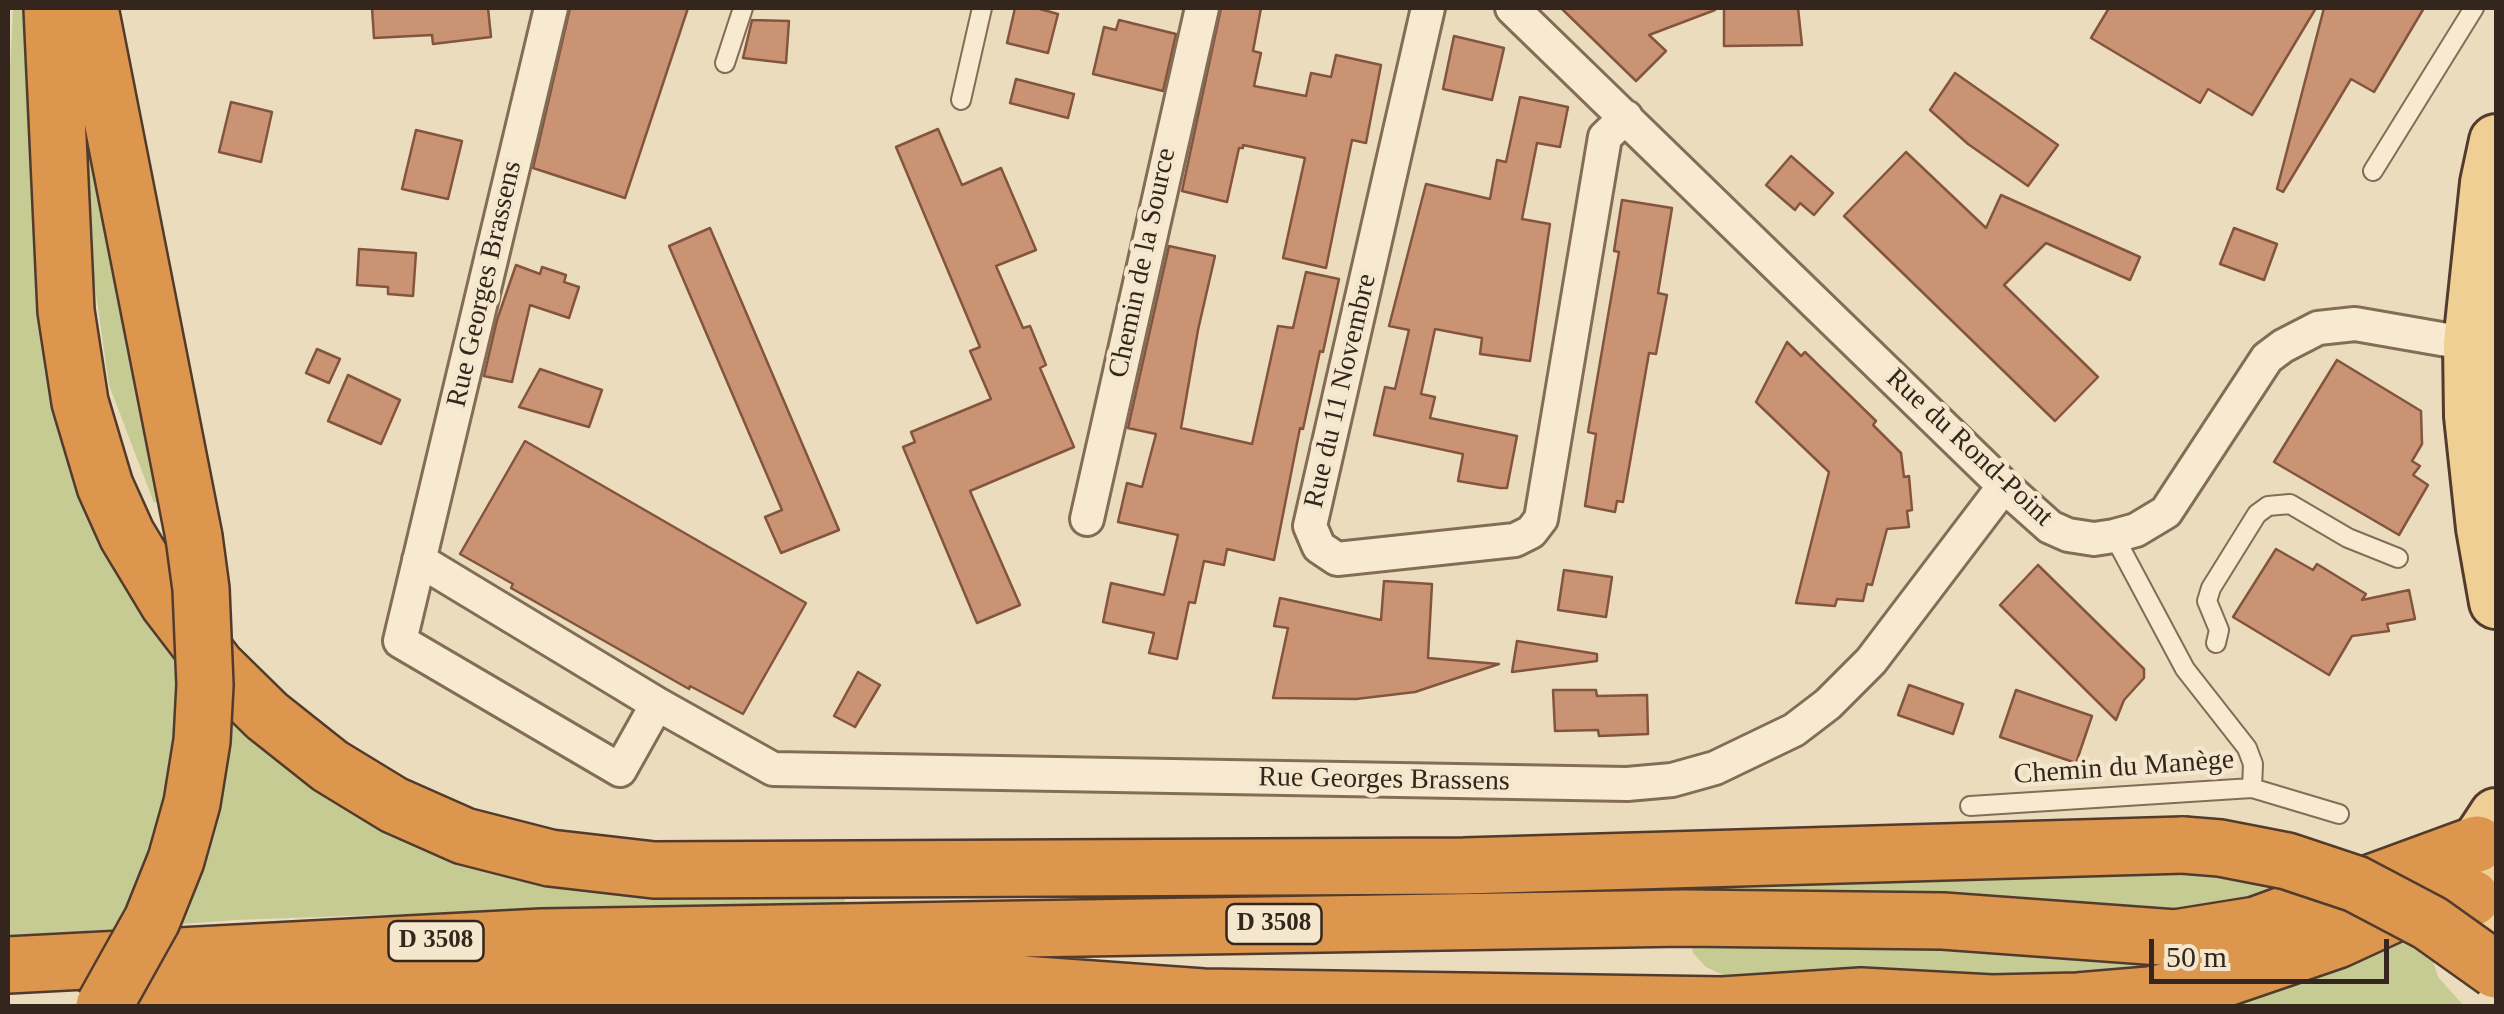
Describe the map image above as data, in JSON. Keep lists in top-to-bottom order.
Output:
{
  "streets": {
    "highway": ["D 3508"],
    "street": [
      "Chemin de la Source",
      "Rue Georges Brassens",
      "Rue du 11 Novembre",
      "Rue du Rond-Point"
    ],
    "lane": ["Chemin du Manège"]
  },
  "crossings": [
    ["Rue Georges Brassens", "Rue du Rond-Point"],
    ["Rue du 11 Novembre", "Rue du Rond-Point"]
  ],
  "scale_bar": "50 m"
}
